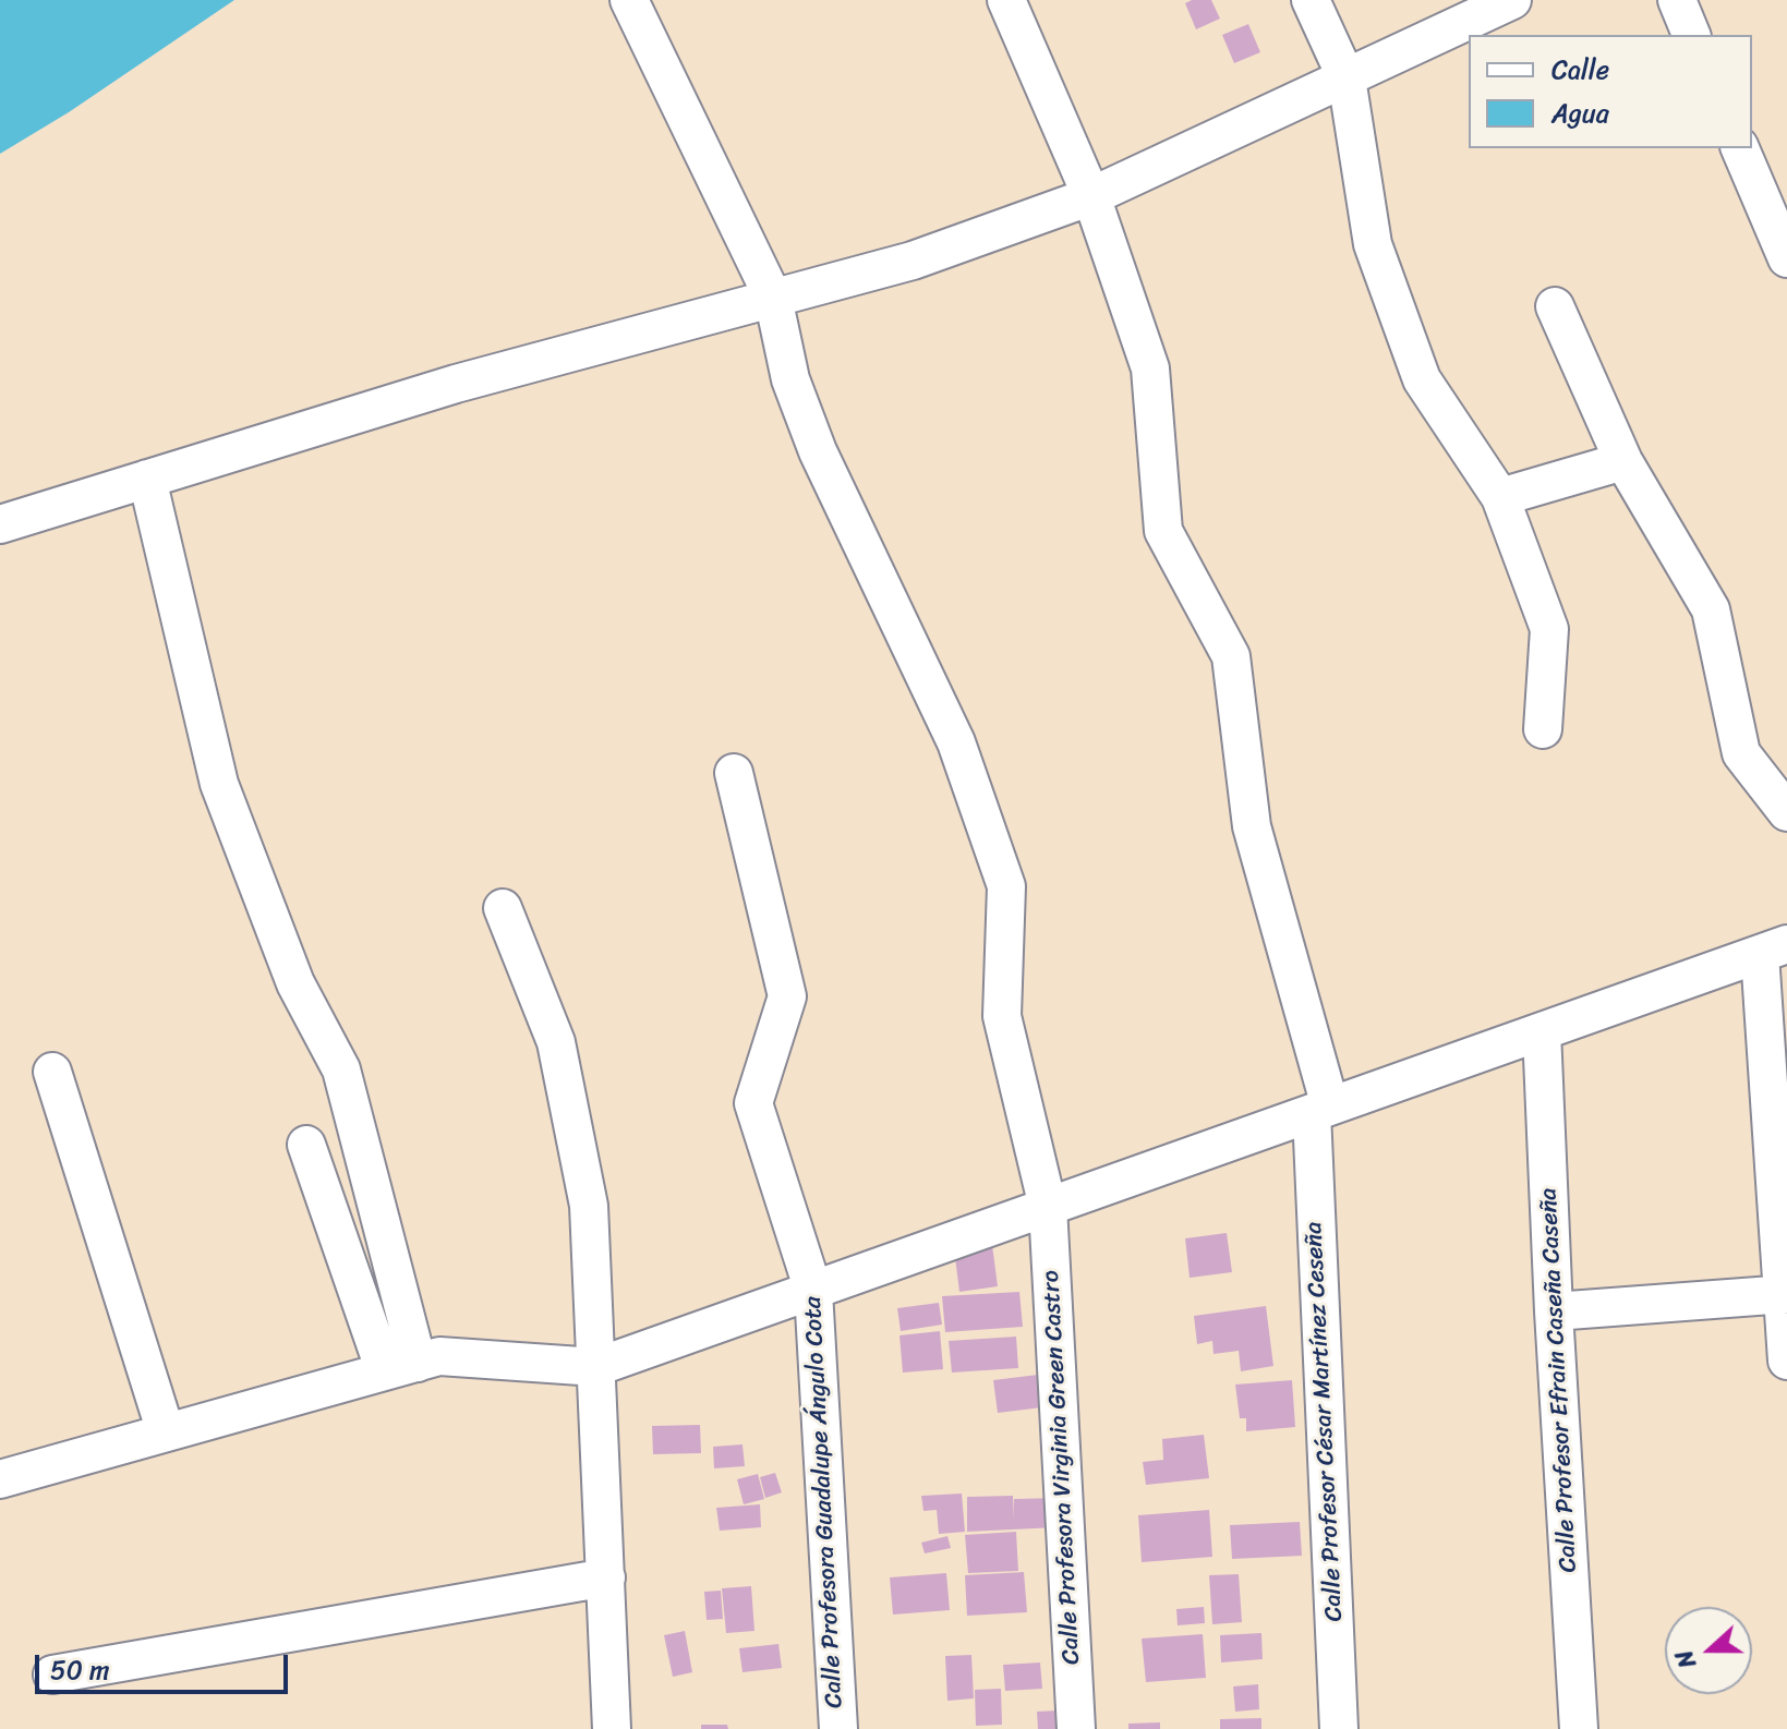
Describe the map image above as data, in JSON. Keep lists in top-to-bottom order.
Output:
{
  "streets": {
    "street": [
      "Calle Profesor Efrain Caseña Caseña",
      "Calle Profesor César Martínez Ceseña",
      "Calle Profesora Virginia Green Castro",
      "Calle Profesora Guadalupe Ángulo Cota"
    ]
  },
  "legend": ["Calle", "Agua"],
  "scale_bar": "50 m",
  "north": "left"
}
